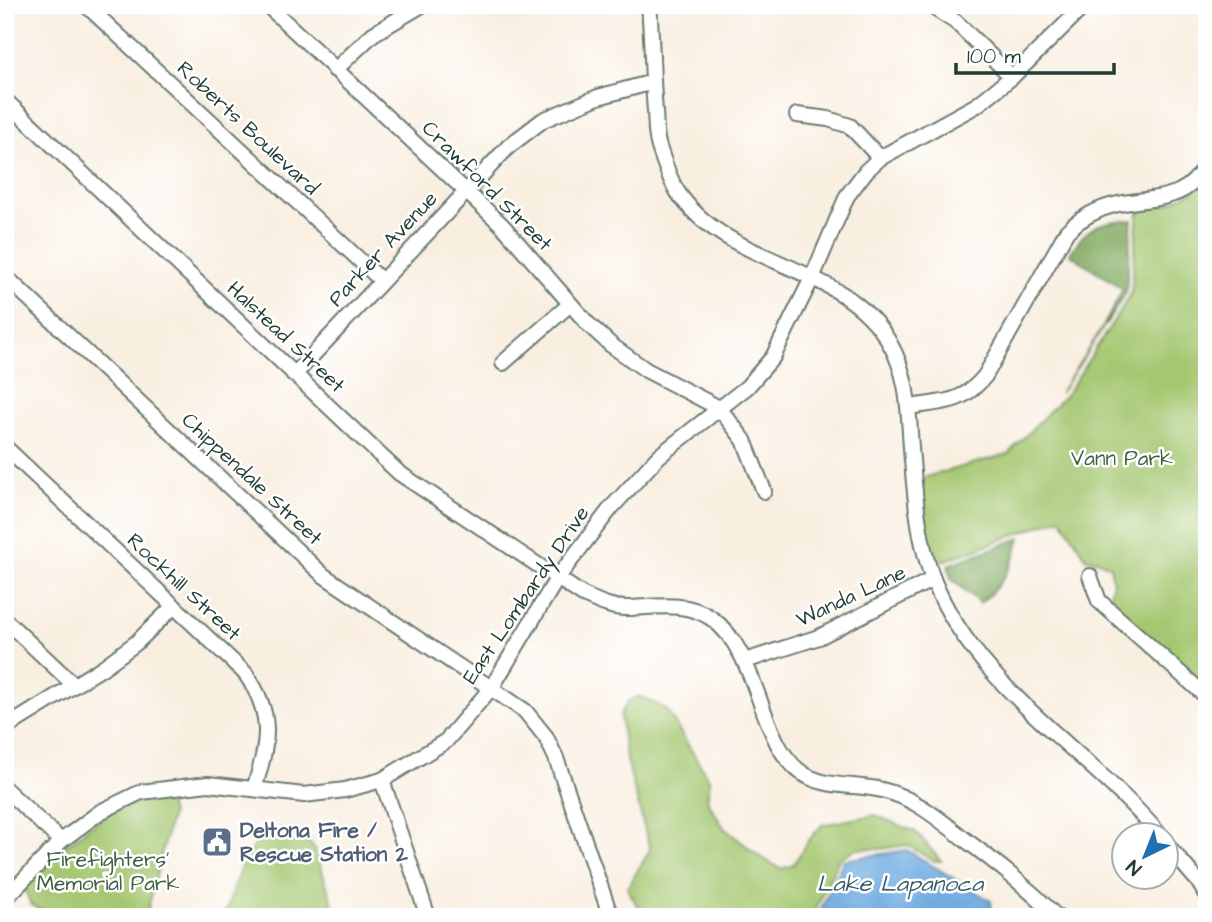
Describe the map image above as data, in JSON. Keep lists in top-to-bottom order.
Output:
{
  "streets": {
    "street": [
      "Roberts Boulevard",
      "Crawford Street",
      "Parker Avenue",
      "Halstead Street",
      "Chippendale Street",
      "Rockhill Street",
      "East Lombardy Drive",
      "Wanda Lane"
    ]
  },
  "crossings": [
    ["Roberts Boulevard", "Parker Avenue"],
    ["Crawford Street", "Parker Avenue"],
    ["Crawford Street", "East Lombardy Drive"],
    ["Parker Avenue", "Halstead Street"],
    ["Halstead Street", "East Lombardy Drive"],
    ["Halstead Street", "Wanda Lane"],
    ["Chippendale Street", "East Lombardy Drive"],
    ["Rockhill Street", "East Lombardy Drive"]
  ],
  "water": ["Lake Lapanoca"],
  "parks": ["Vann Park", "Firefighters' Memorial Park"],
  "places": {
    "public building": ["Deltona Fire / Rescue Station 2"]
  },
  "scale_bar": "100 m",
  "north": "bottom left"
}
